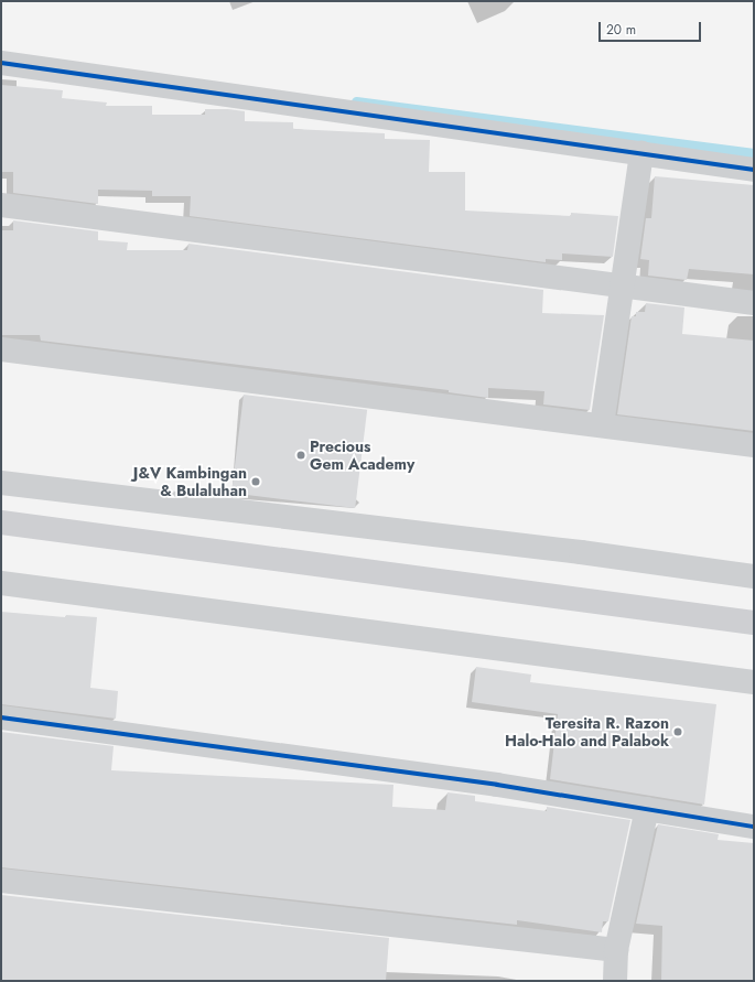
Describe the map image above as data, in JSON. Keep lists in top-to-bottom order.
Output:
{
  "places": ["Precious Gem Academy", "J&V Kambingan & Bulaluhan", "Teresita R. Razon Halo-Halo and Palabok"],
  "scale_bar": "20 m"
}
